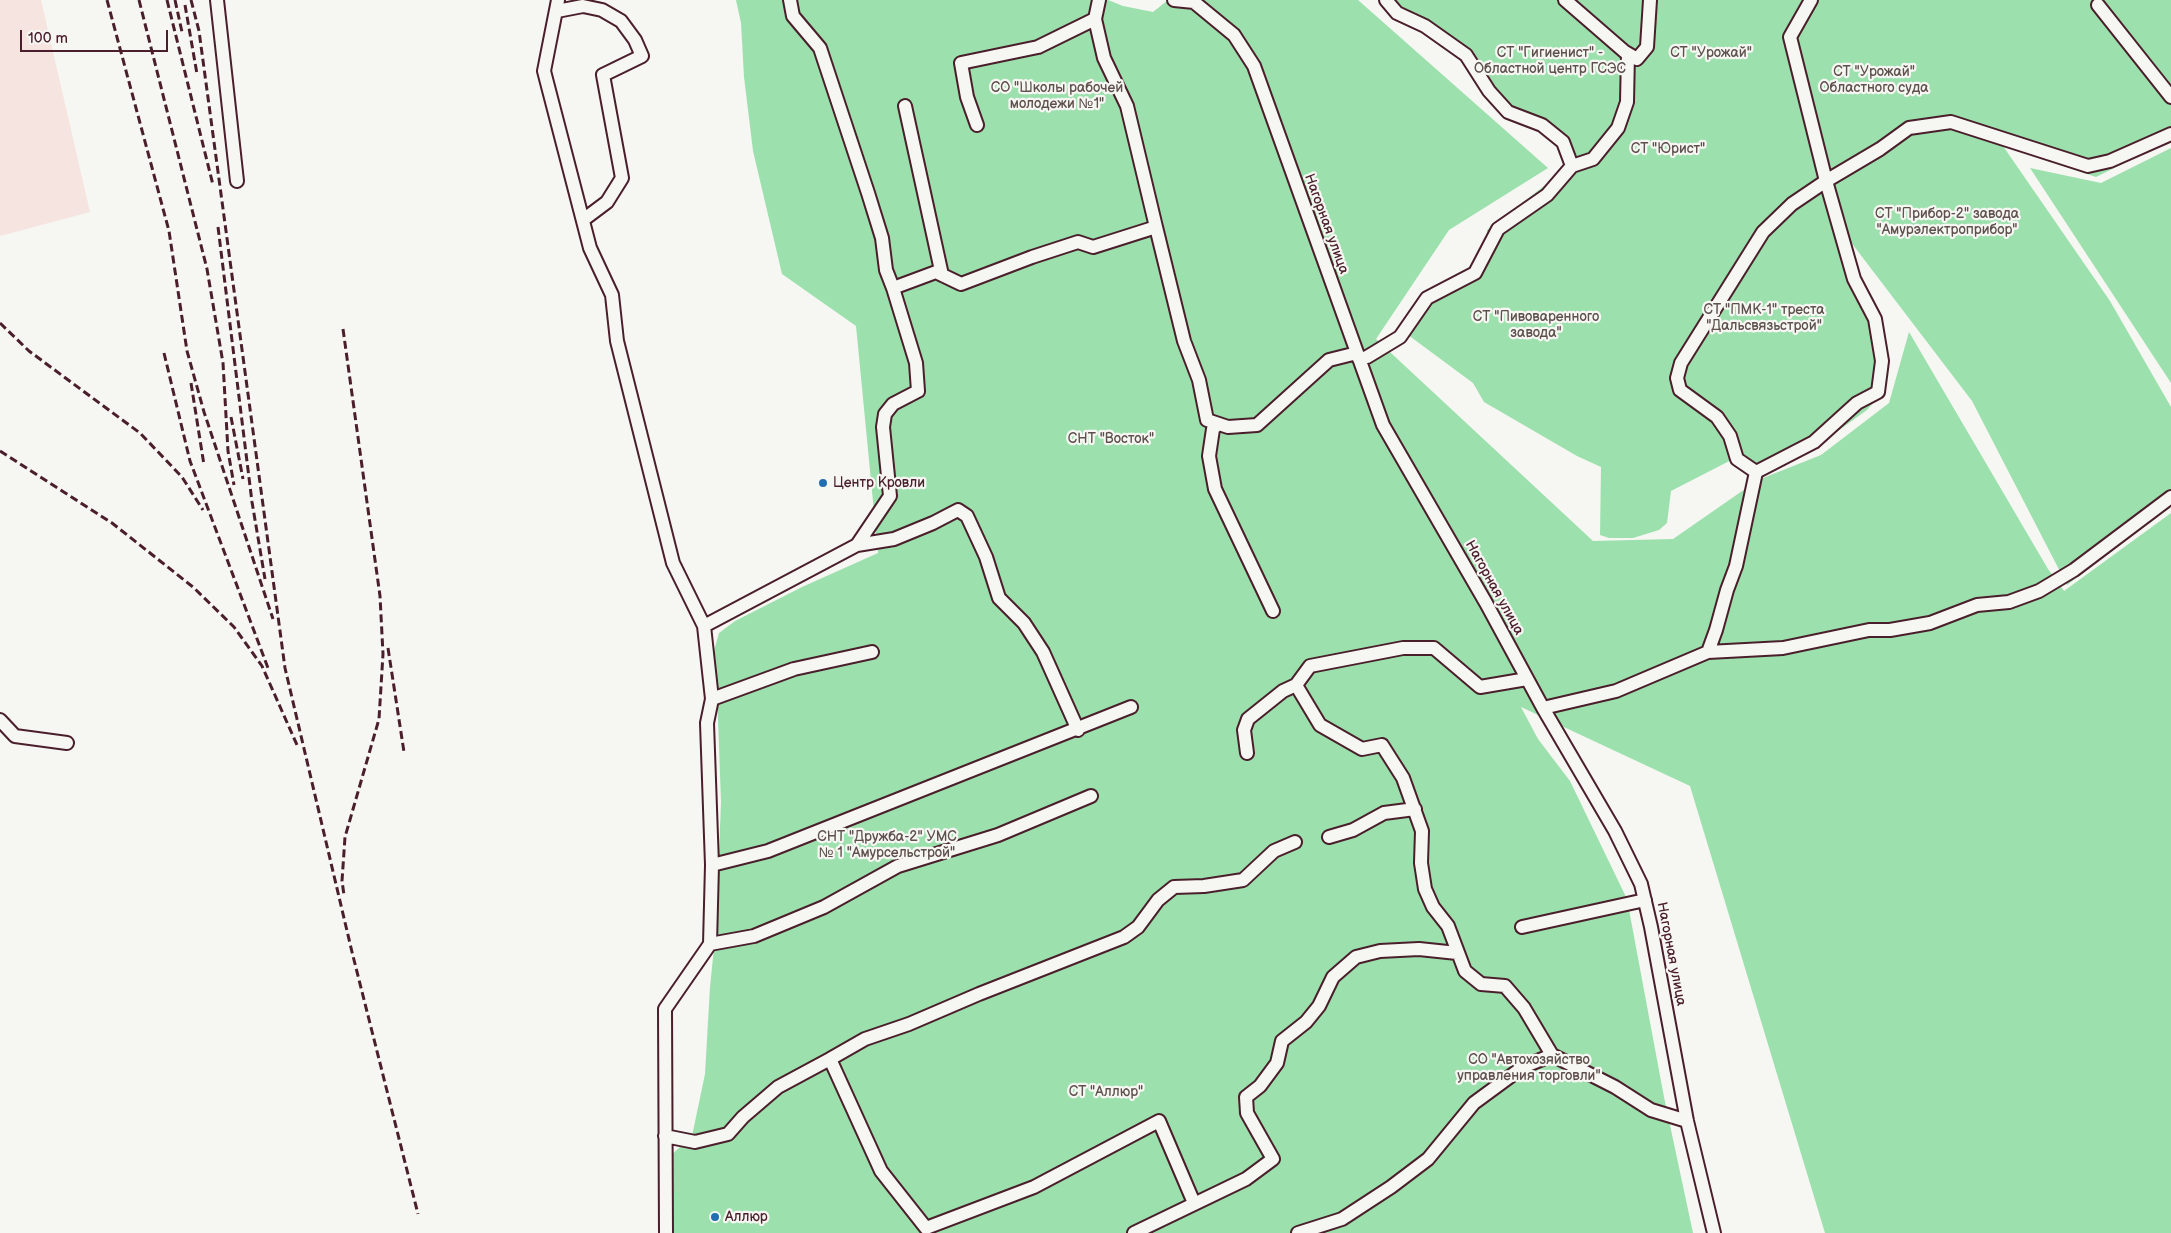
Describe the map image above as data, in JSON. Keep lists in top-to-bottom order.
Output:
{
  "streets": {
    "street": ["Нагорная улица"]
  },
  "parks": [
    "СТ \"Гигиенист\" - Областной центр ГСЭС",
    "СТ \"Урожай\"",
    "СТ \"Урожай\" Областного суда",
    "СО \"Школы рабочей молодежи №1\"",
    "СТ \"Юрист\"",
    "СТ \"Прибор-2\" завода \"Амурэлектроприбор\"",
    "СТ \"ПМК-1\" треста \"Дальсвязьстрой\"",
    "СТ \"Пивоваренного завода\"",
    "СНТ \"Восток\"",
    "СНТ \"Дружба-2\" УМС № 1 \"Амурсельстрой\"",
    "СО \"Автохозяйство управления торговли\"",
    "СТ \"Аллюр\""
  ],
  "places": ["Центр Кровли", "Аллюр"],
  "scale_bar": "100 m"
}
